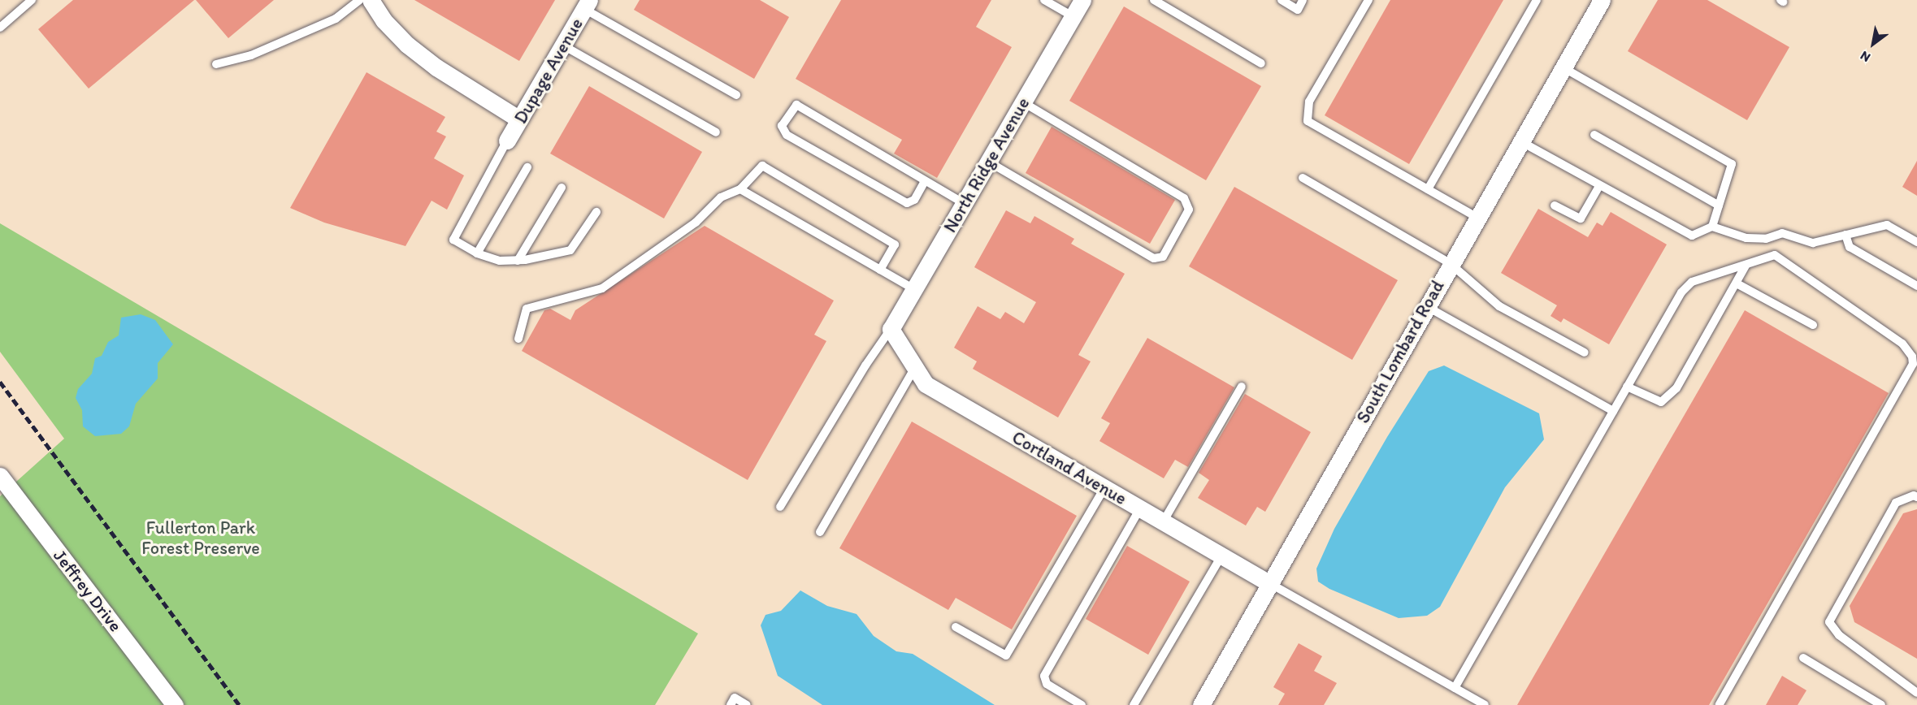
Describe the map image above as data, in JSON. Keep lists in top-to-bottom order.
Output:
{
  "streets": {
    "street": [
      "Dupage Avenue",
      "North Ridge Avenue",
      "South Lombard Road",
      "Cortland Avenue",
      "Jeffrey Drive"
    ]
  },
  "crossings": [
    ["North Ridge Avenue", "Cortland Avenue"],
    ["South Lombard Road", "Cortland Avenue"]
  ],
  "parks": ["Fullerton Park Forest Preserve"],
  "north": "bottom left"
}
